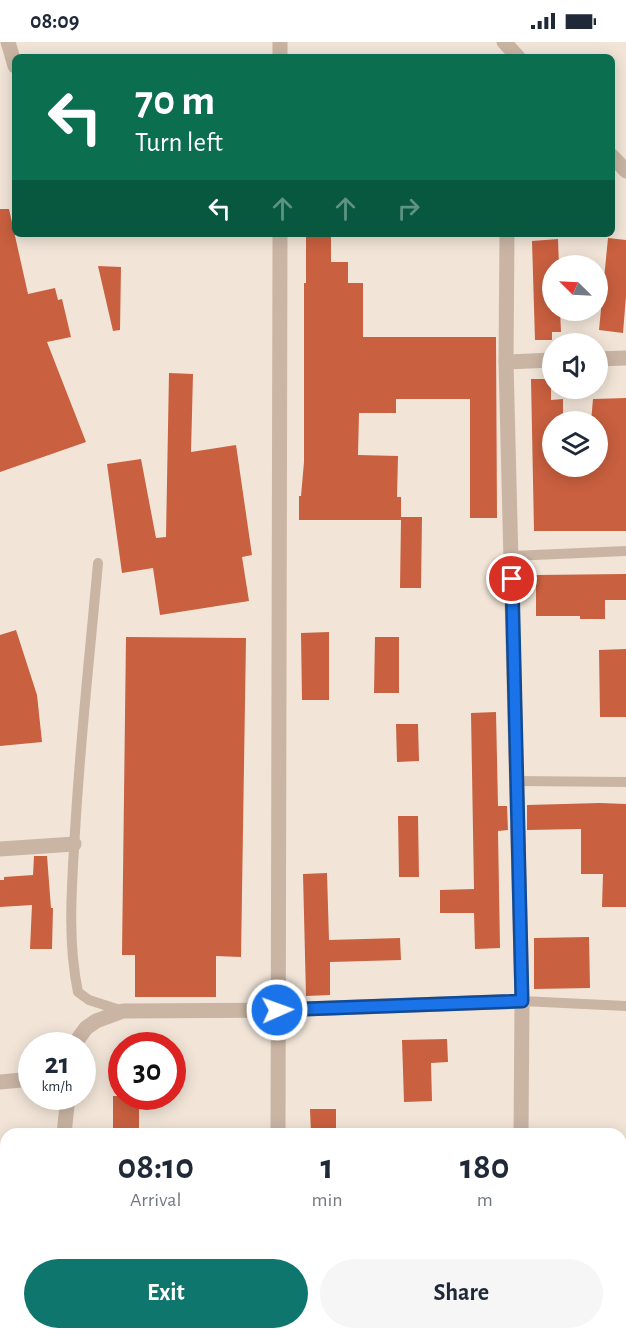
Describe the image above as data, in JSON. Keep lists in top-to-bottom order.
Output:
{
  "north": "top left",
  "page": {
    "status": "08:09",
    "turn": ["70 m", "Turn left"],
    "speed": "21 km/h",
    "limit": "30",
    "eta": [
      "08:10",
      "Arrival",
      "1",
      "min",
      "180",
      "m"
    ],
    "buttons": ["Exit", "Share"]
  }
}
